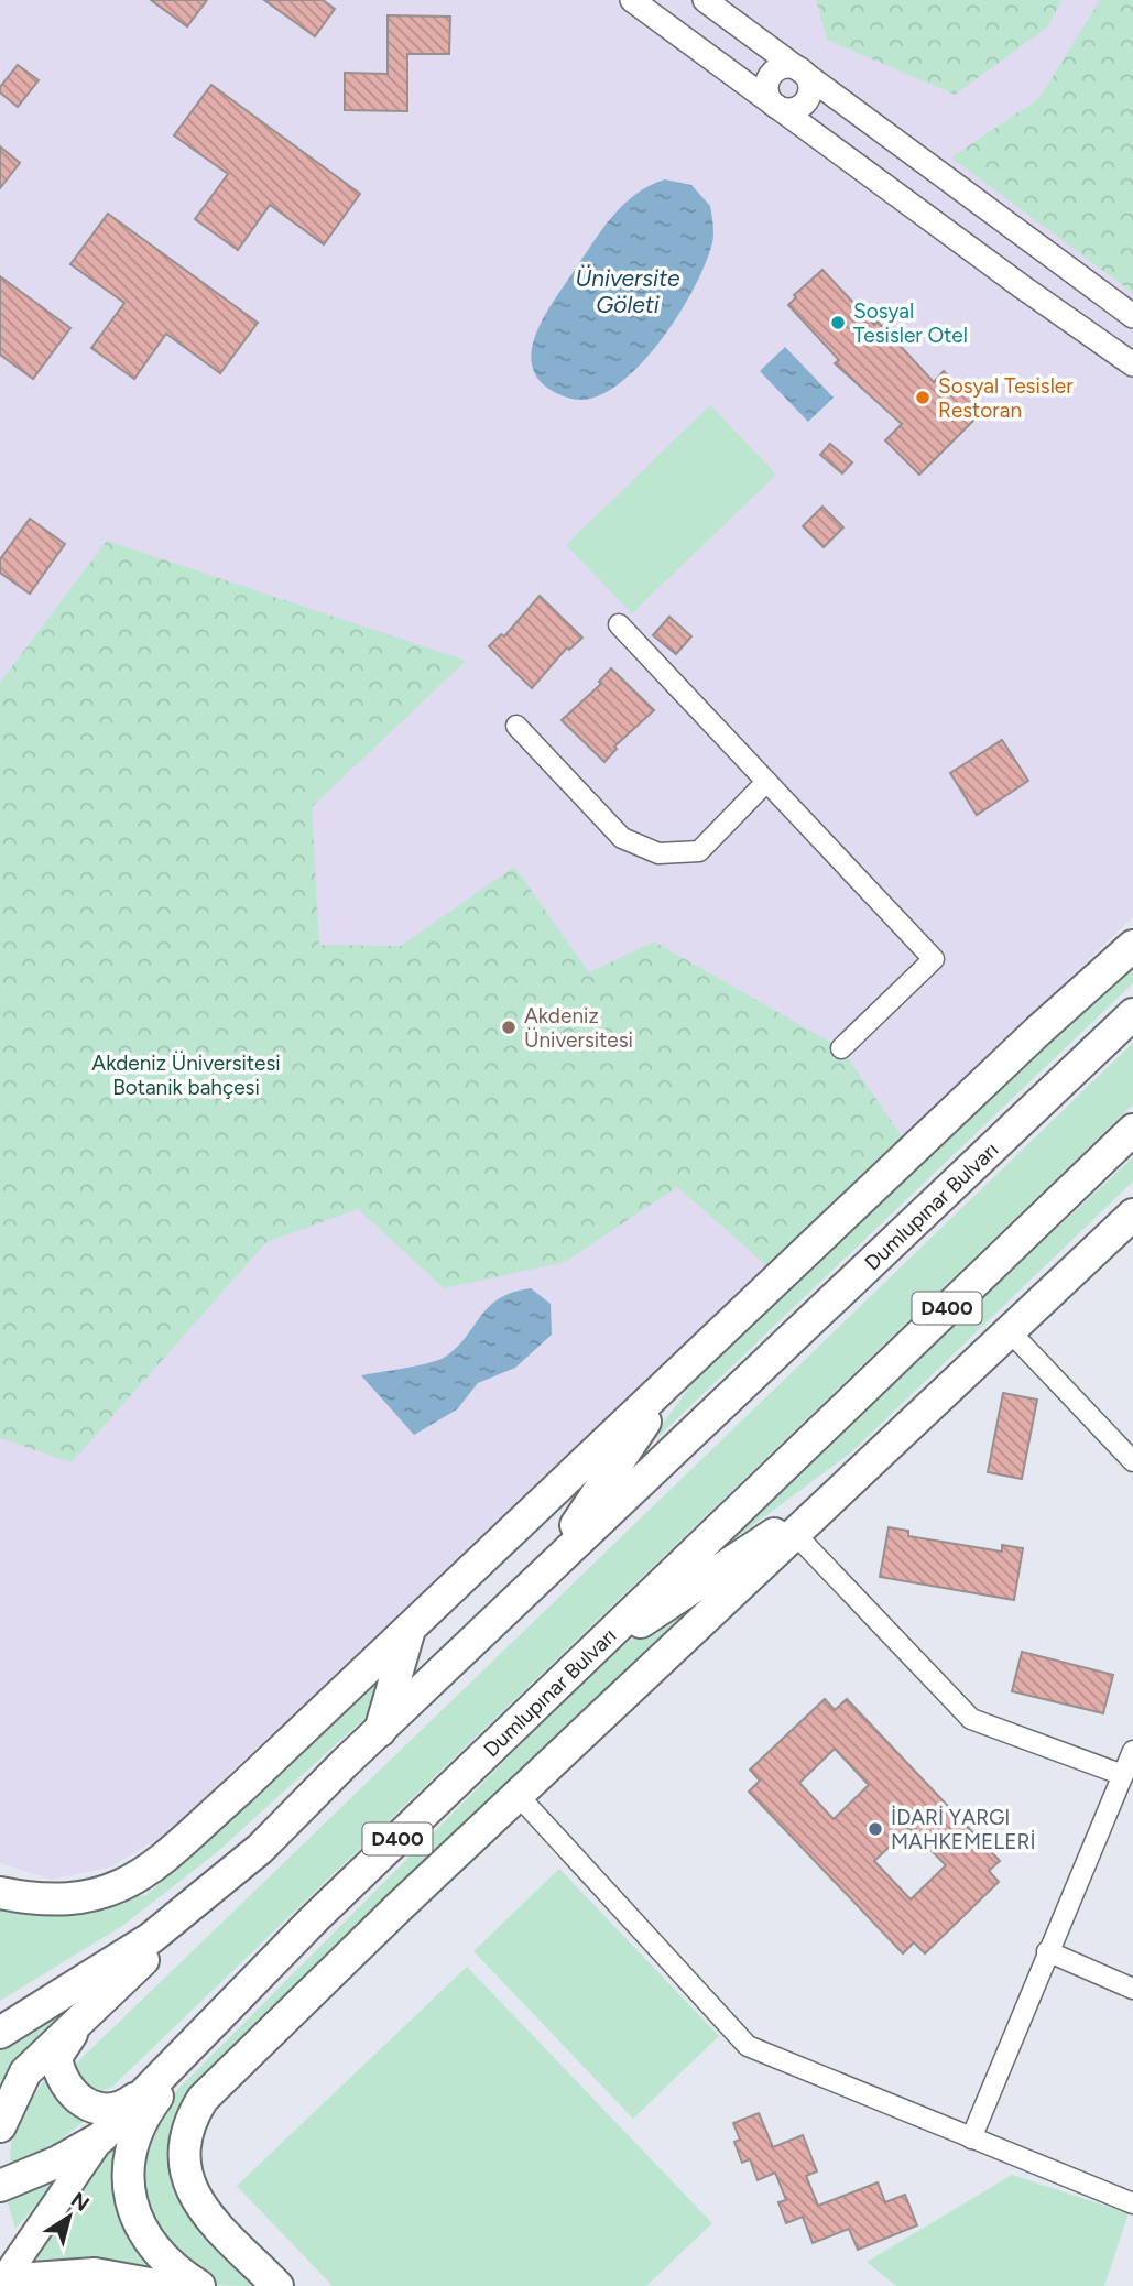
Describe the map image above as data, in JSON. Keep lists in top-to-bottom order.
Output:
{
  "streets": {
    "main road": ["Dumlupınar Bulvarı", "D400"]
  },
  "water": ["Üniversite Göleti"],
  "parks": ["Akdeniz Üniversitesi Botanik bahçesi"],
  "places": [
    "Sosyal Tesisler Otel",
    "Sosyal Tesisler Restoran",
    "Akdeniz Üniversitesi",
    "İDARİ YARGI MAHKEMELERİ"
  ],
  "north": "top right"
}
